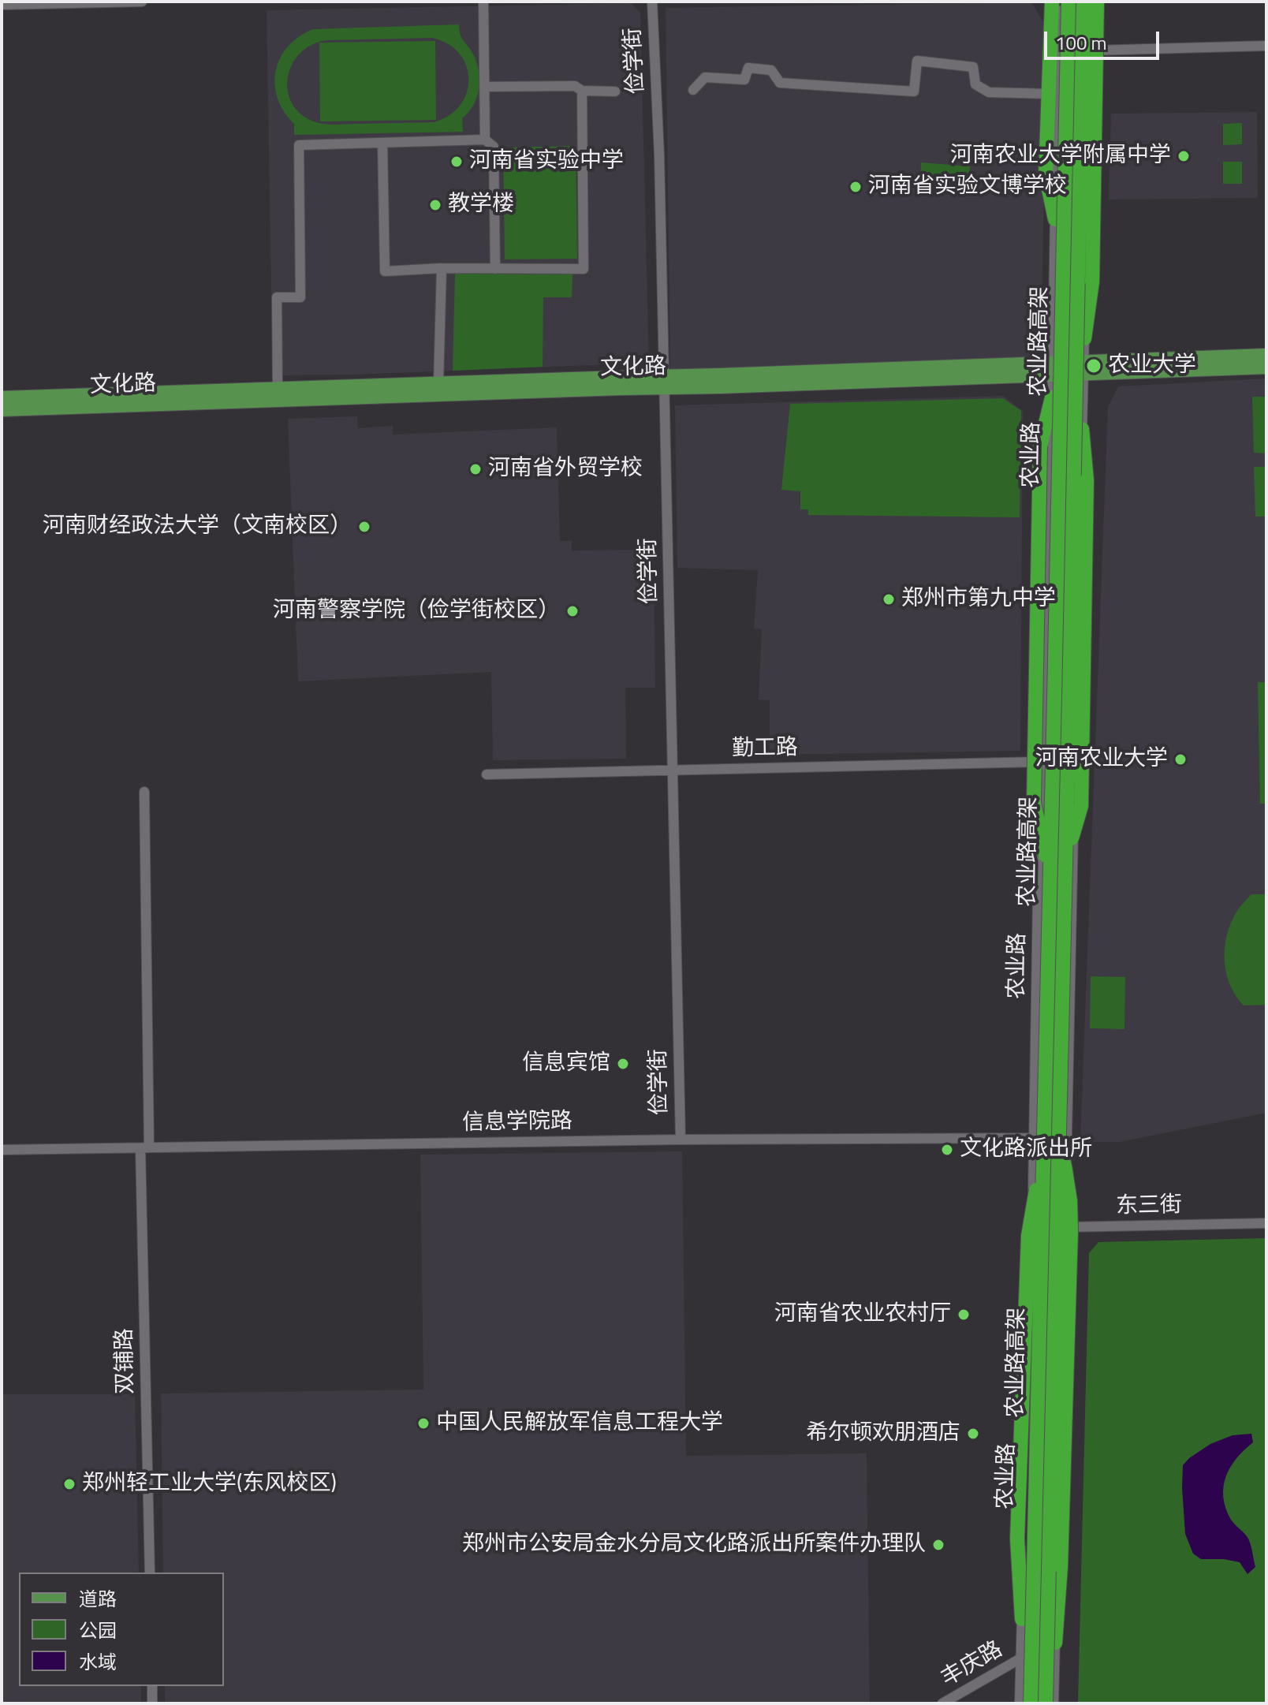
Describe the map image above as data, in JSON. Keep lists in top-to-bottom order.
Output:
{
  "streets": {
    "highway": ["农业路高架"],
    "main road": ["文化路"],
    "street": [
      "俭学街",
      "农业路",
      "勤工路",
      "信息学院路",
      "东三街",
      "双铺路",
      "丰庆路"
    ]
  },
  "crossings": [
    ["俭学街", "文化路"],
    ["俭学街", "勤工路"],
    ["俭学街", "信息学院路"],
    ["文化路", "农业路"],
    ["农业路", "勤工路"],
    ["农业路", "信息学院路"],
    ["农业路", "东三街"],
    ["农业路", "丰庆路"],
    ["信息学院路", "双铺路"]
  ],
  "places": [
    "河南农业大学附属中学",
    "河南省实验中学",
    "河南省实验文博学校",
    "教学楼",
    "农业大学",
    "河南省外贸学校",
    "河南财经政法大学（文南校区）",
    "郑州市第九中学",
    "河南警察学院（俭学街校区）",
    "河南农业大学",
    "信息宾馆",
    "文化路派出所",
    "河南省农业农村厅",
    "中国人民解放军信息工程大学",
    "希尔顿欢朋酒店",
    "郑州轻工业大学(东风校区)",
    "郑州市公安局金水分局文化路派出所案件办理队"
  ],
  "legend": ["道路", "公园", "水域"],
  "scale_bar": "100 m"
}
